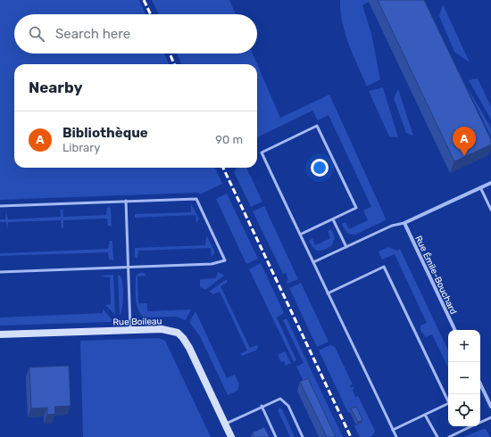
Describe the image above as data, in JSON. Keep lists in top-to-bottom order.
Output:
{
  "streets": {
    "street": ["Rue Émile-Bouchard", "Rue Boileau"]
  },
  "page": {
    "search": "Search here",
    "heading": "Nearby",
    "list": [
      {
        "mark": "A",
        "name": "Bibliothèque",
        "note": "Library",
        "value": "90 m"
      }
    ],
    "pins": "A",
    "map_buttons": ["+", "−"]
  }
}
